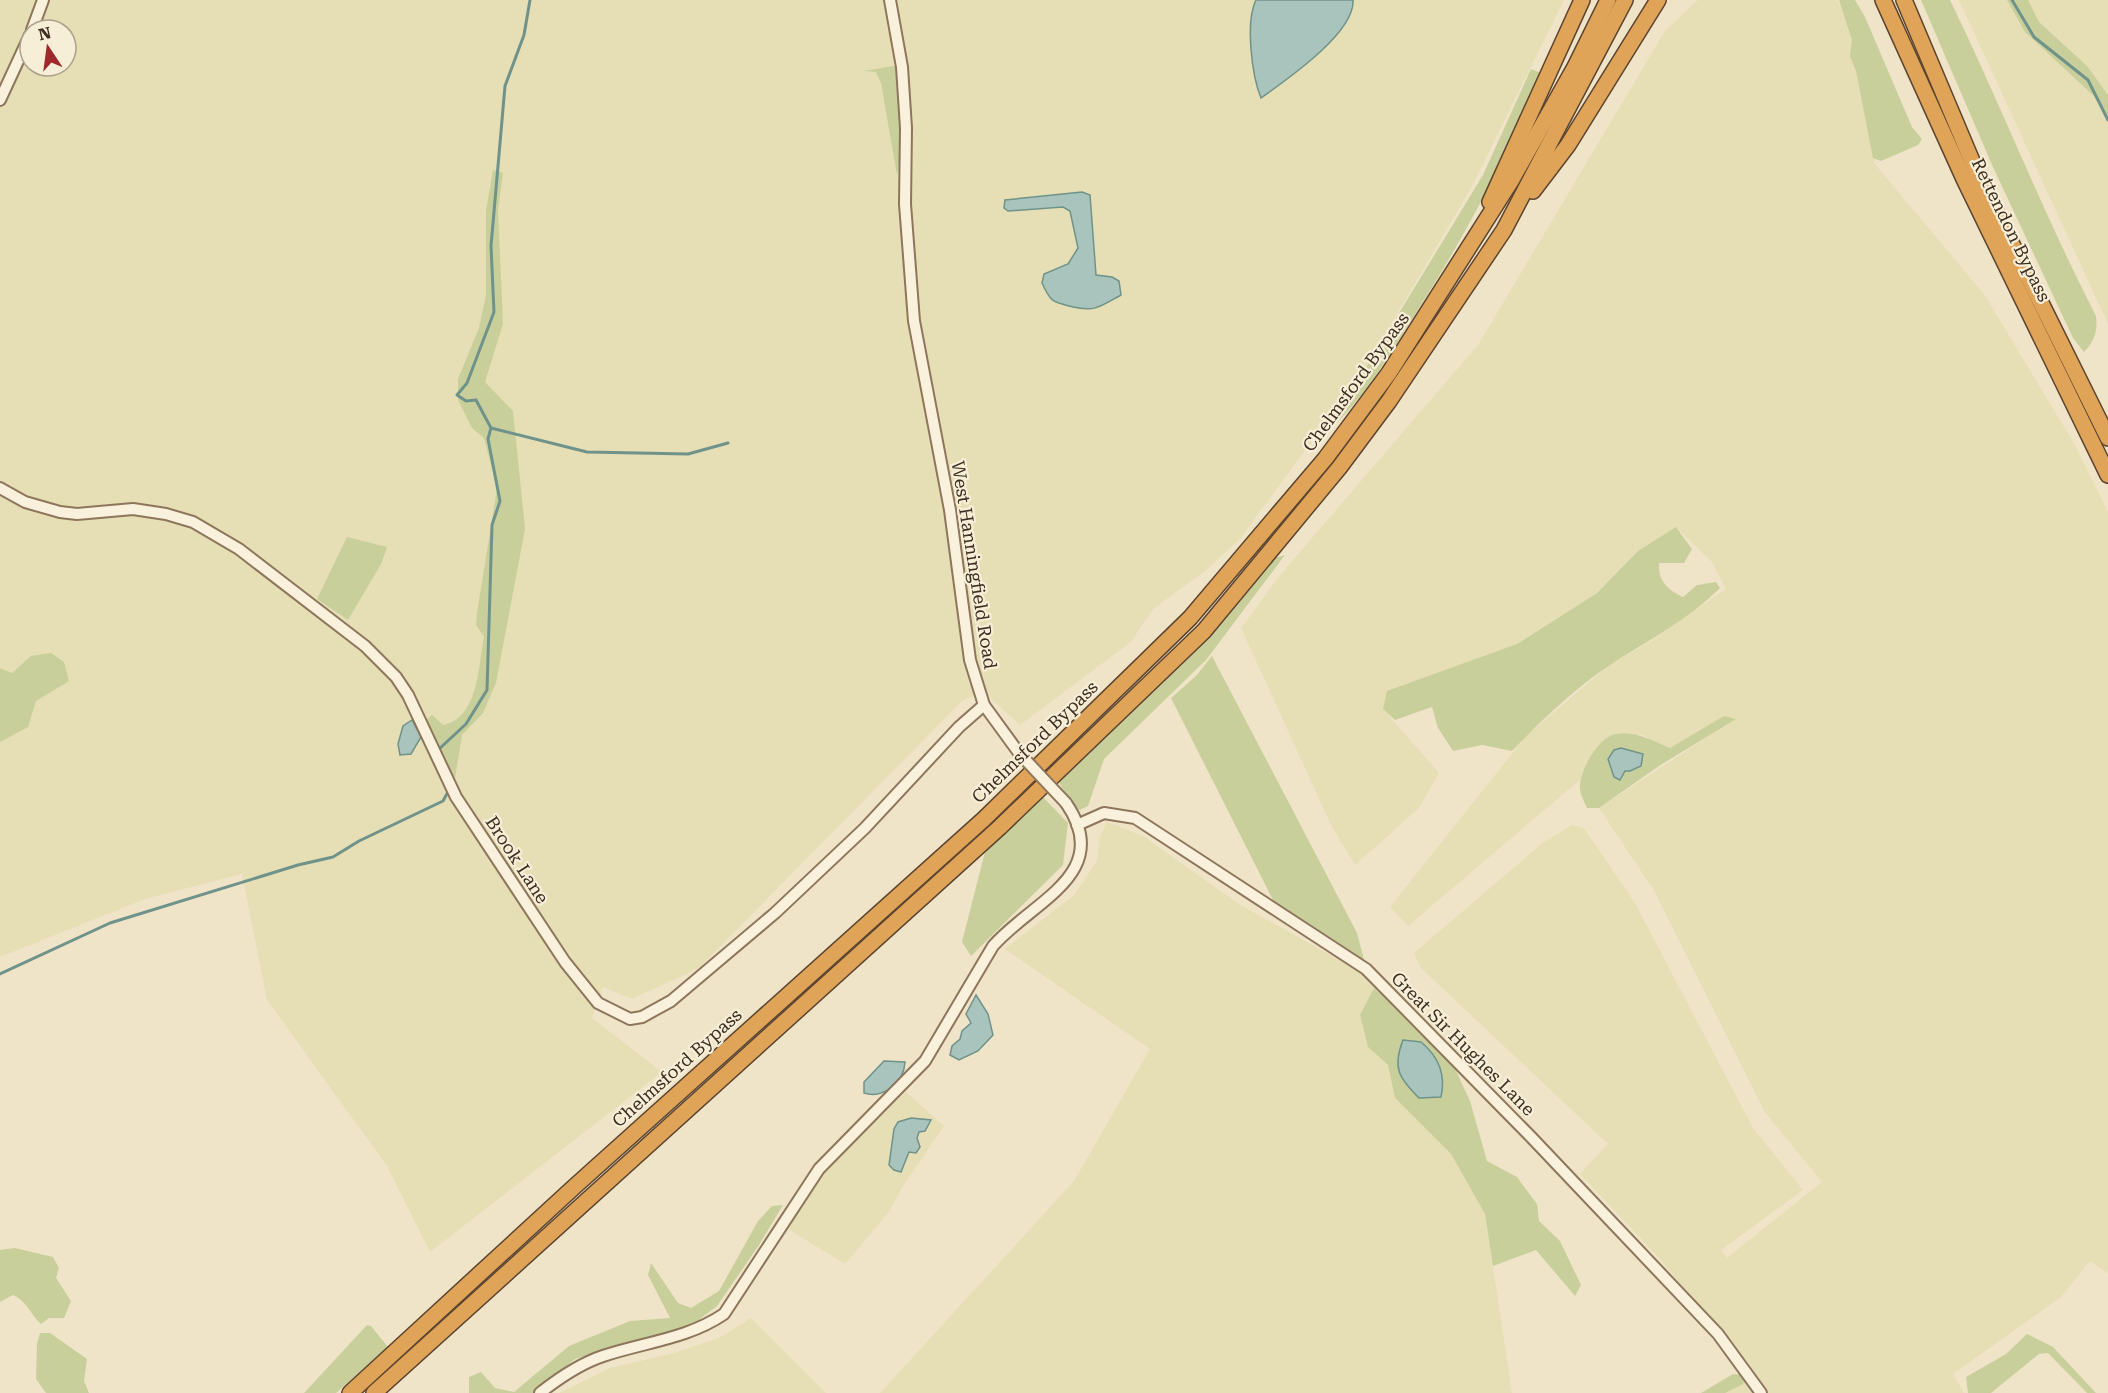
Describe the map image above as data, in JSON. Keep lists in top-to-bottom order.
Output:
{
  "streets": {
    "highway": ["Rettendon Bypass", "Chelmsford Bypass"],
    "street": ["West Hanningfield Road", "Brook Lane", "Great Sir Hughes Lane"]
  },
  "crossings": [
    ["West Hanningfield Road", "Brook Lane"],
    ["West Hanningfield Road", "Great Sir Hughes Lane"]
  ],
  "north": "top"
}
